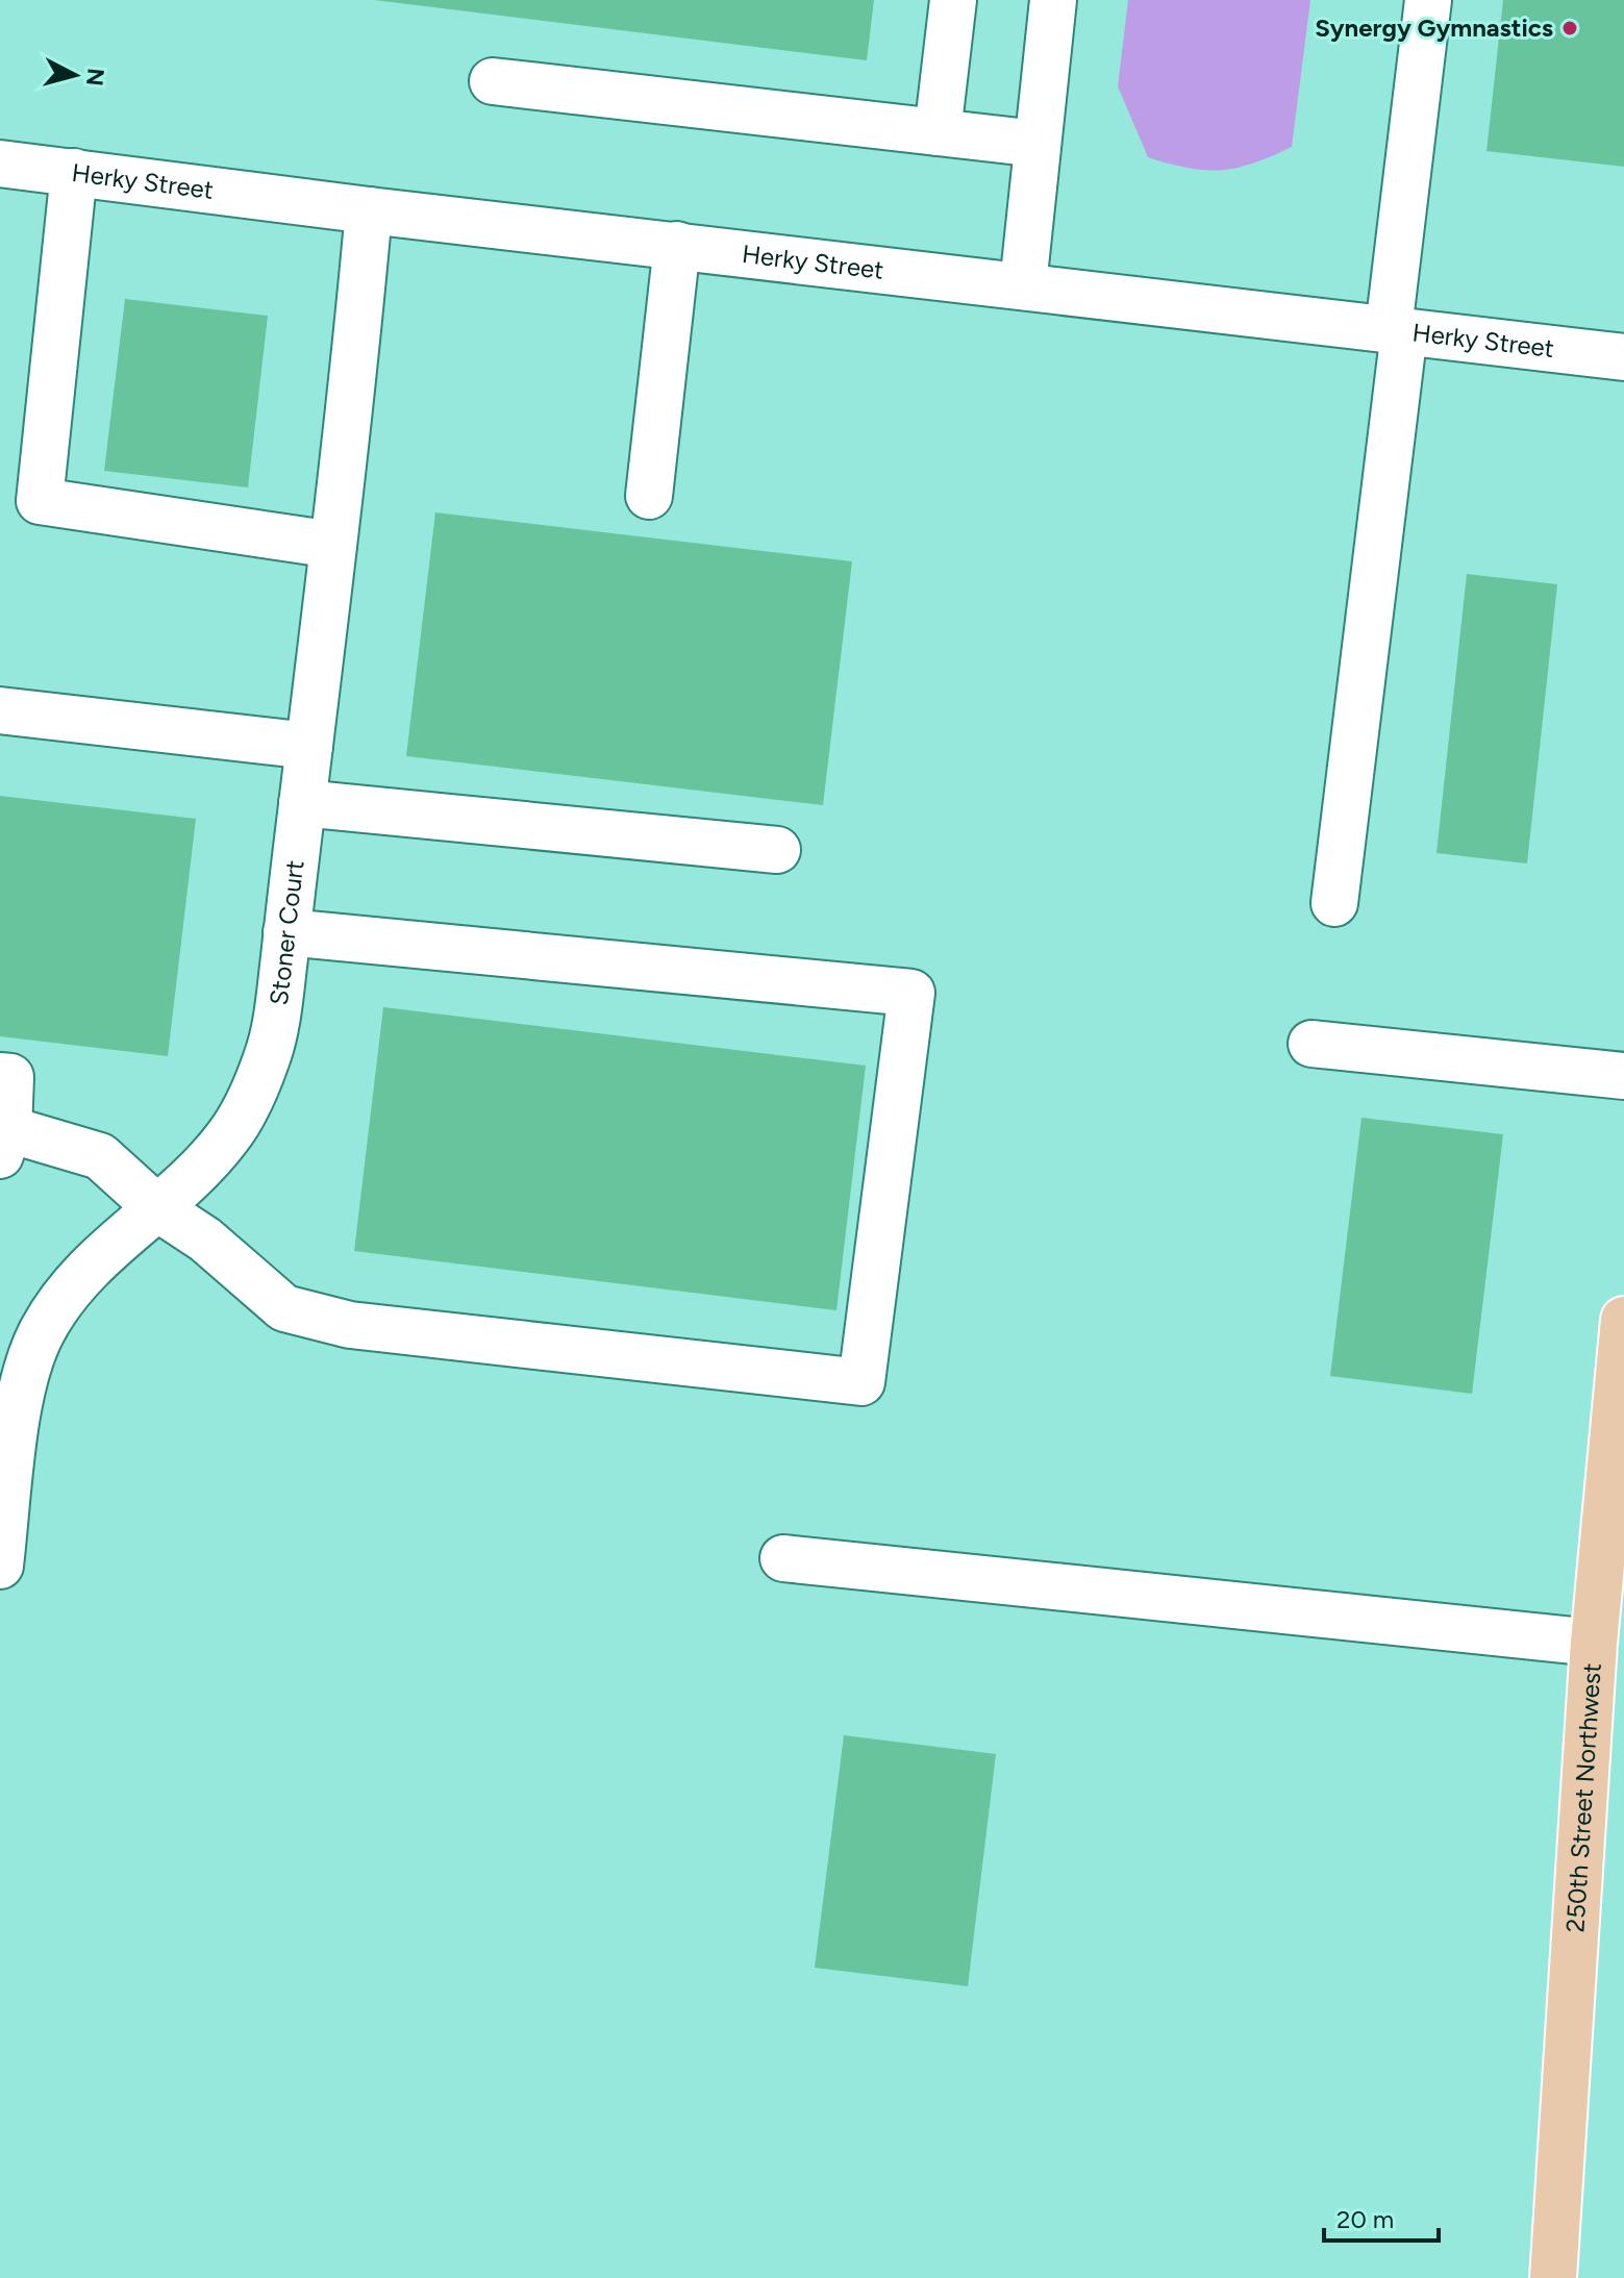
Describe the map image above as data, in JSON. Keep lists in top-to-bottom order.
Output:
{
  "streets": {
    "main road": ["250th Street Northwest"],
    "street": ["Herky Street", "Stoner Court"]
  },
  "crossings": [
    ["Herky Street", "Stoner Court"]
  ],
  "places": ["Synergy Gymnastics"],
  "scale_bar": "20 m",
  "north": "right"
}
